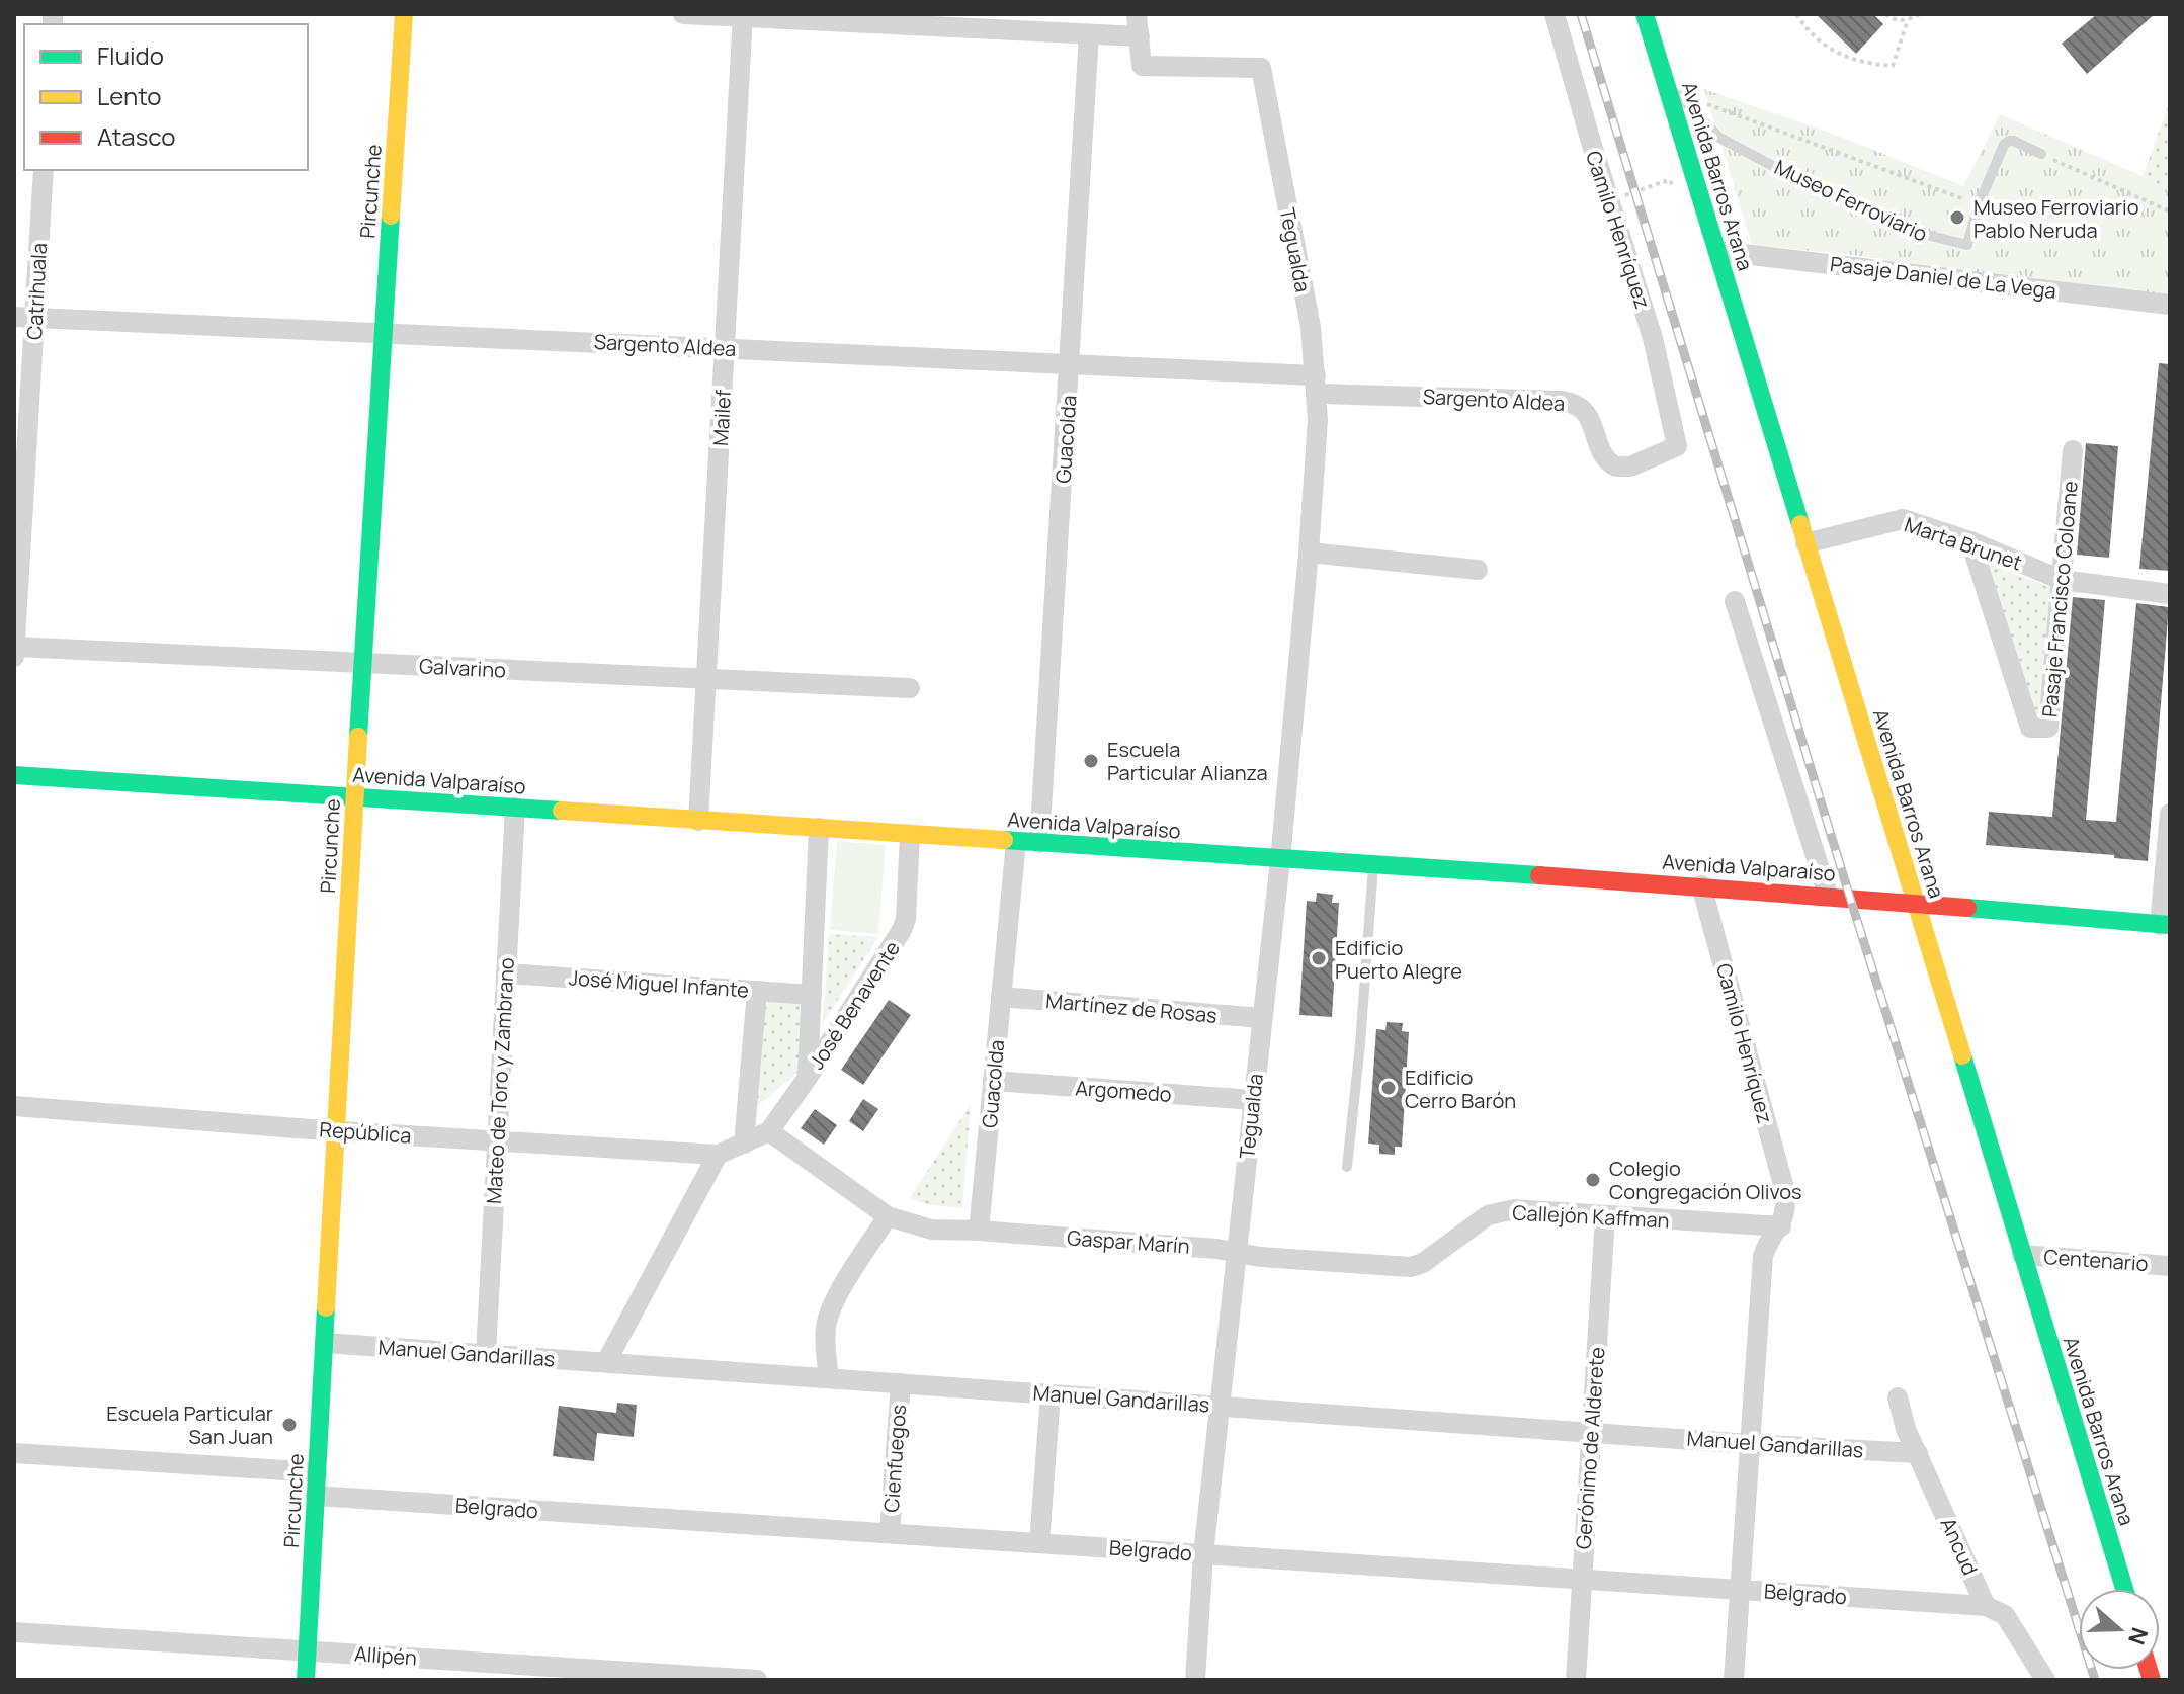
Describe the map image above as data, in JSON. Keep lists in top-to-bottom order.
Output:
{
  "streets": {
    "main road": ["Avenida Barros Arana", "Pircunche", "Avenida Valparaíso"],
    "street": [
      "Camilo Henríquez",
      "Tegualda",
      "Pasaje Daniel de La Vega",
      "Catrihuala",
      "Sargento Aldea",
      "Mailef",
      "Guacolda",
      "Marta Brunet",
      "Pasaje Francisco Coloane",
      "Galvarino",
      "José Miguel Infante",
      "José Benavente",
      "Martínez de Rosas",
      "Mateo de Toro y Zambrano",
      "Argomedo",
      "República",
      "Callejón Kaffman",
      "Gaspar Marín",
      "Centenario",
      "Manuel Gandarillas",
      "Gerónimo de Alderete",
      "Cienfuegos",
      "Belgrado",
      "Ancud",
      "Allipén"
    ],
    "lane": ["Museo Ferroviario"]
  },
  "crossings": [
    ["Avenida Barros Arana", "Museo Ferroviario"],
    ["Avenida Barros Arana", "Pasaje Daniel de La Vega"],
    ["Avenida Barros Arana", "Marta Brunet"],
    ["Avenida Barros Arana", "Avenida Valparaíso"],
    ["Avenida Barros Arana", "Centenario"],
    ["Pircunche", "Sargento Aldea"],
    ["Pircunche", "Galvarino"],
    ["Pircunche", "Avenida Valparaíso"],
    ["Pircunche", "República"],
    ["Pircunche", "Manuel Gandarillas"],
    ["Pircunche", "Belgrado"],
    ["Pircunche", "Allipén"],
    ["Camilo Henríquez", "Sargento Aldea"],
    ["Camilo Henríquez", "Avenida Valparaíso"],
    ["Camilo Henríquez", "Callejón Kaffman"],
    ["Camilo Henríquez", "Manuel Gandarillas"],
    ["Camilo Henríquez", "Belgrado"],
    ["Tegualda", "Sargento Aldea"],
    ["Tegualda", "Avenida Valparaíso"],
    ["Tegualda", "Martínez de Rosas"],
    ["Tegualda", "Argomedo"],
    ["Tegualda", "Gaspar Marín"],
    ["Tegualda", "Manuel Gandarillas"],
    ["Tegualda", "Belgrado"],
    ["Catrihuala", "Sargento Aldea"],
    ["Catrihuala", "Galvarino"],
    ["Sargento Aldea", "Mailef"],
    ["Sargento Aldea", "Guacolda"],
    ["Mailef", "Galvarino"],
    ["Mailef", "Avenida Valparaíso"],
    ["Guacolda", "Avenida Valparaíso"],
    ["Guacolda", "Martínez de Rosas"],
    ["Guacolda", "Argomedo"],
    ["Guacolda", "Gaspar Marín"],
    ["Marta Brunet", "Pasaje Francisco Coloane"],
    ["Avenida Valparaíso", "José Benavente"],
    ["Avenida Valparaíso", "Mateo de Toro y Zambrano"],
    ["José Miguel Infante", "José Benavente"],
    ["José Miguel Infante", "Mateo de Toro y Zambrano"],
    ["José Benavente", "República"],
    ["José Benavente", "Gaspar Marín"],
    ["Mateo de Toro y Zambrano", "República"],
    ["Mateo de Toro y Zambrano", "Manuel Gandarillas"],
    ["Callejón Kaffman", "Gaspar Marín"],
    ["Callejón Kaffman", "Gerónimo de Alderete"],
    ["Manuel Gandarillas", "Gerónimo de Alderete"],
    ["Manuel Gandarillas", "Cienfuegos"],
    ["Manuel Gandarillas", "Ancud"],
    ["Gerónimo de Alderete", "Belgrado"],
    ["Cienfuegos", "Belgrado"],
    ["Belgrado", "Ancud"]
  ],
  "places": [
    "Museo Ferroviario Pablo Neruda",
    "Escuela Particular Alianza",
    "Edificio Puerto Alegre",
    "Edificio Cerro Barón",
    "Colegio Congregación Olivos",
    "Escuela Particular San Juan"
  ],
  "legend": ["Fluido", "Lento", "Atasco"],
  "north": "right"
}
